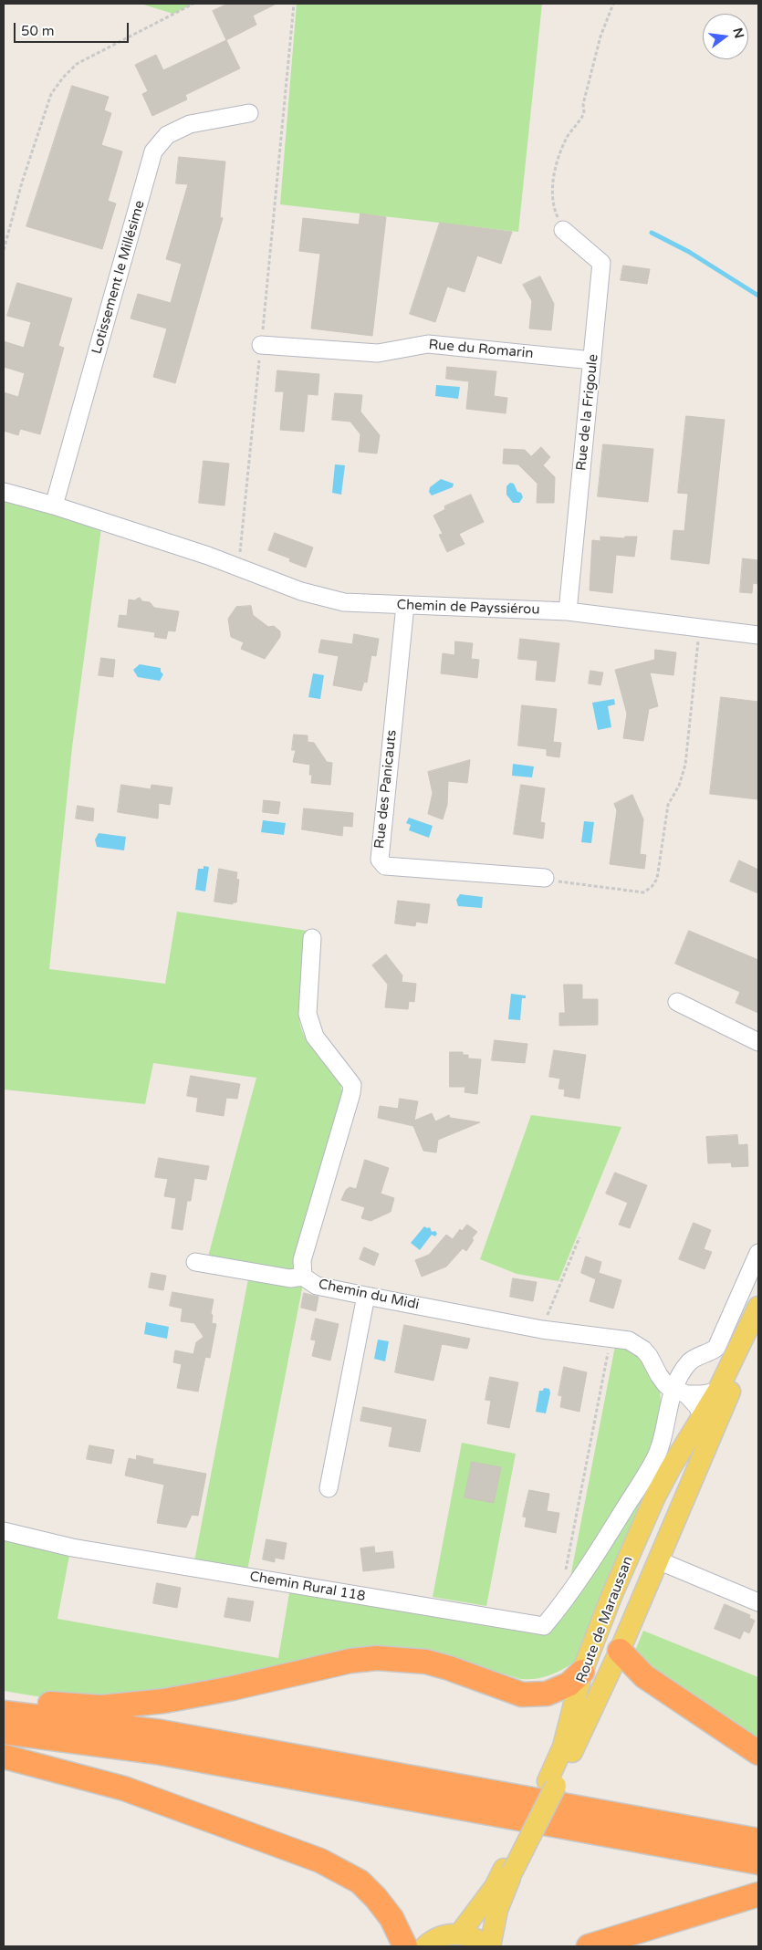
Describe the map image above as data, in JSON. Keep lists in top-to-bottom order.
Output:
{
  "streets": {
    "main road": ["Route de Maraussan"],
    "street": [
      "Lotissement le Millésime",
      "Rue du Romarin",
      "Rue de la Frigoule",
      "Chemin de Payssiérou",
      "Rue des Panicauts",
      "Chemin du Midi",
      "Chemin Rural 118"
    ]
  },
  "crossings": [
    ["Lotissement le Millésime", "Chemin de Payssiérou"],
    ["Rue du Romarin", "Rue de la Frigoule"],
    ["Rue de la Frigoule", "Chemin de Payssiérou"],
    ["Chemin de Payssiérou", "Rue des Panicauts"],
    ["Chemin du Midi", "Chemin Rural 118"],
    ["Chemin du Midi", "Route de Maraussan"]
  ],
  "scale_bar": "50 m",
  "north": "right"
}
